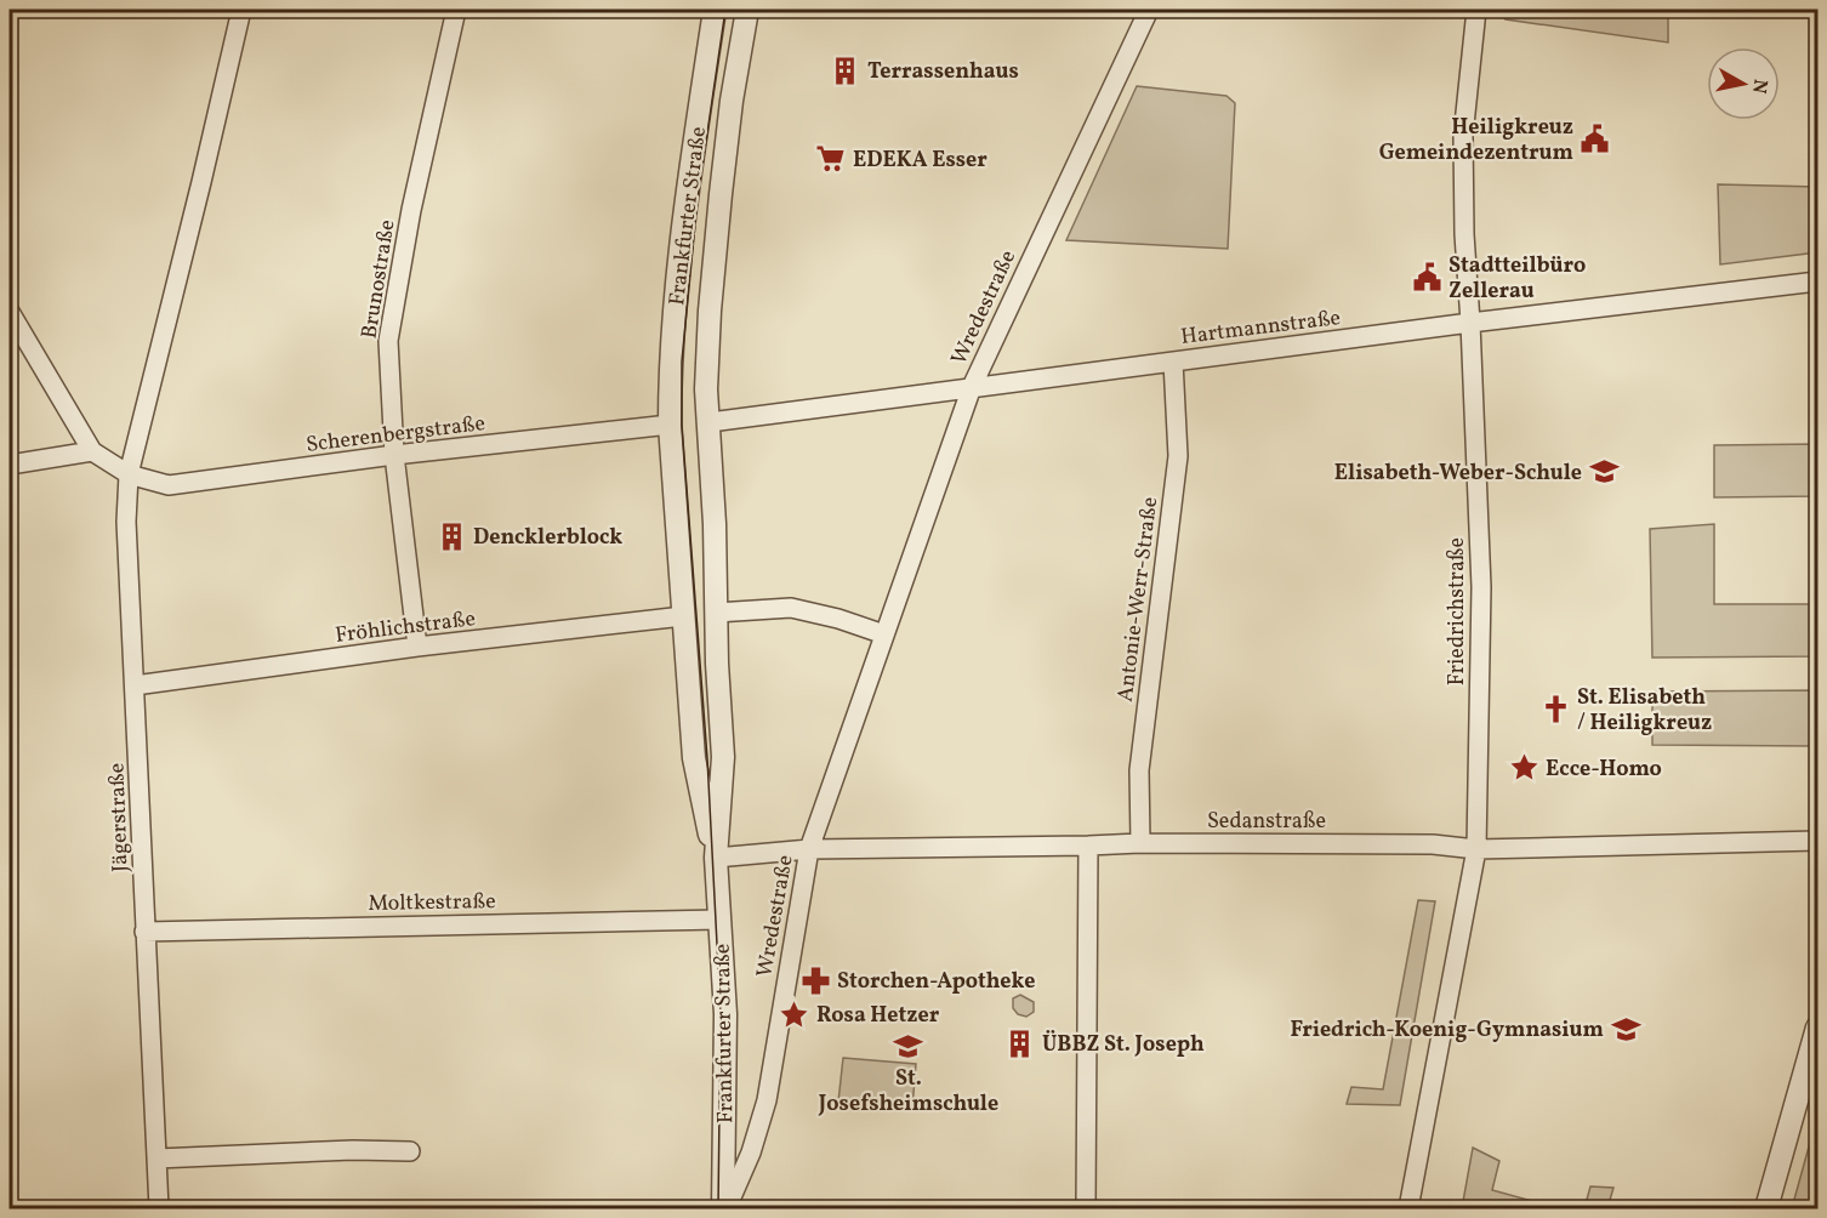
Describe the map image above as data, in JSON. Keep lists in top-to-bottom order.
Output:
{
  "streets": {
    "street": [
      "Frankfurter Straße",
      "Brunostraße",
      "Wredestraße",
      "Hartmannstraße",
      "Scherenbergstraße",
      "Antonie-Werr-Straße",
      "Friedrichstraße",
      "Fröhlichstraße",
      "Jägerstraße",
      "Sedanstraße",
      "Moltkestraße"
    ]
  },
  "crossings": [
    ["Frankfurter Straße", "Wredestraße"],
    ["Frankfurter Straße", "Hartmannstraße"],
    ["Frankfurter Straße", "Scherenbergstraße"],
    ["Frankfurter Straße", "Fröhlichstraße"],
    ["Frankfurter Straße", "Sedanstraße"],
    ["Frankfurter Straße", "Moltkestraße"],
    ["Brunostraße", "Scherenbergstraße"],
    ["Brunostraße", "Fröhlichstraße"],
    ["Wredestraße", "Hartmannstraße"],
    ["Wredestraße", "Sedanstraße"],
    ["Hartmannstraße", "Antonie-Werr-Straße"],
    ["Hartmannstraße", "Friedrichstraße"],
    ["Scherenbergstraße", "Jägerstraße"],
    ["Antonie-Werr-Straße", "Sedanstraße"],
    ["Friedrichstraße", "Sedanstraße"],
    ["Fröhlichstraße", "Jägerstraße"],
    ["Jägerstraße", "Moltkestraße"]
  ],
  "places": {
    "building": ["Terrassenhaus", "Dencklerblock", "ÜBBZ St. Joseph"],
    "public building": ["Heiligkreuz Gemeindezentrum", "Stadtteilbüro Zellerau"],
    "supermarket": ["EDEKA Esser"],
    "school or university": ["Elisabeth-Weber-Schule", "Friedrich-Koenig-Gymnasium", "St. Josefsheimschule"],
    "church": ["St. Elisabeth / Heiligkreuz"],
    "place": ["Ecce-Homo", "Rosa Hetzer"],
    "pharmacy": ["Storchen-Apotheke"]
  },
  "north": "right"
}
